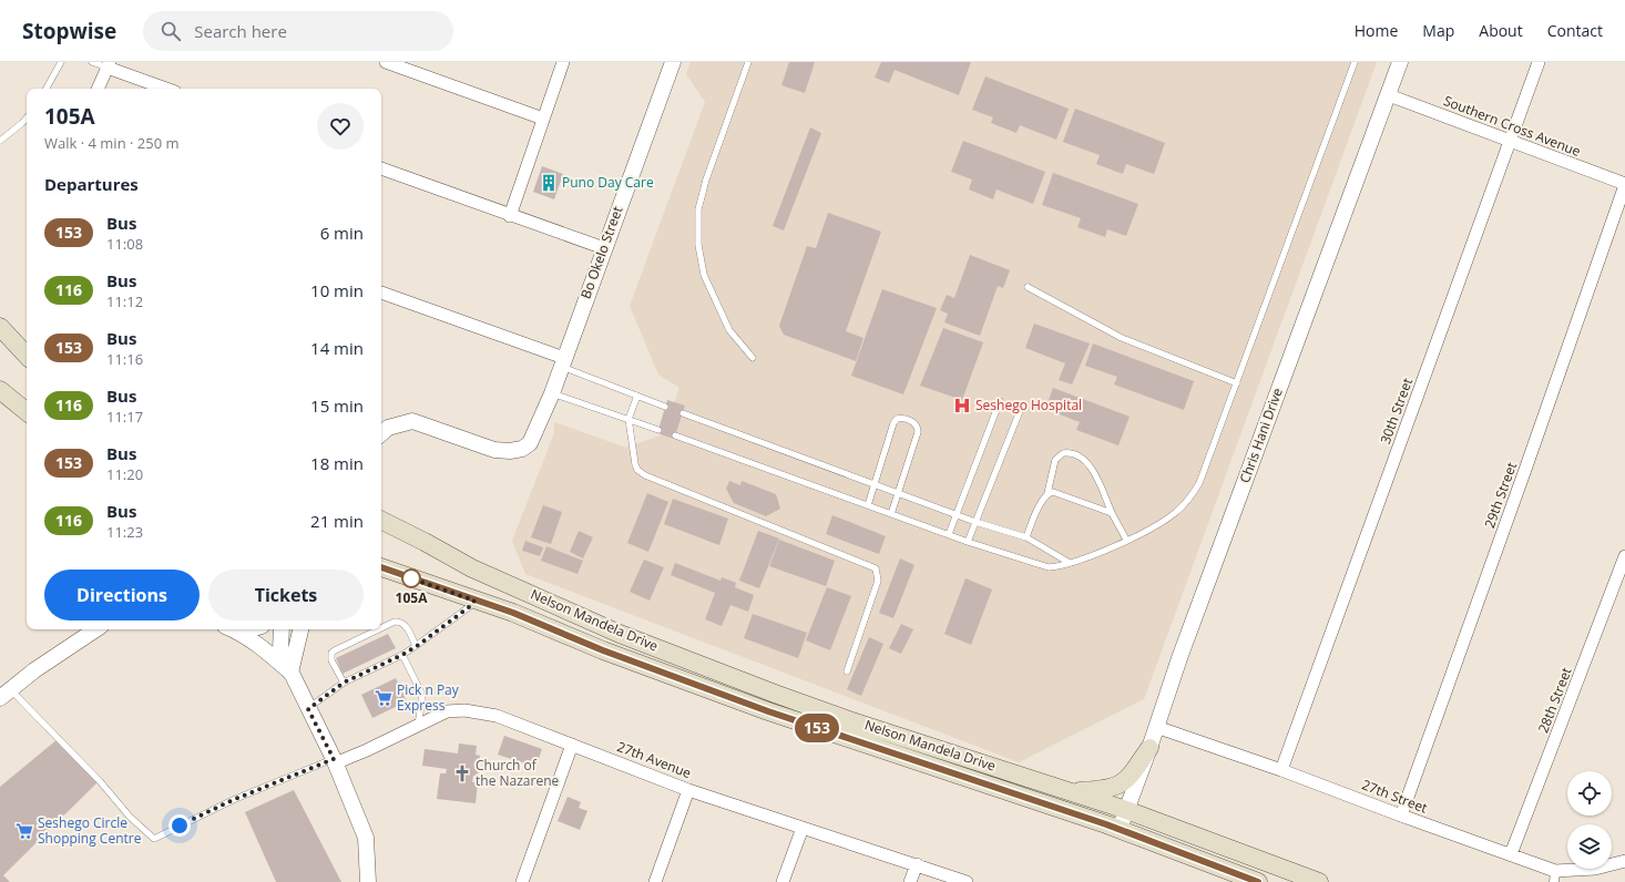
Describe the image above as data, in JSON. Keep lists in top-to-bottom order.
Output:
{
  "streets": {
    "main road": ["Nelson Mandela Drive"],
    "street": [
      "Southern Cross Avenue",
      "Bo Okelo Street",
      "30th Street",
      "Chris Hani Drive",
      "29th Street",
      "28th Street",
      "27th Avenue",
      "27th Street"
    ]
  },
  "crossings": [
    ["Southern Cross Avenue", "30th Street"],
    ["Southern Cross Avenue", "Chris Hani Drive"],
    ["Southern Cross Avenue", "29th Street"],
    ["30th Street", "27th Street"],
    ["Chris Hani Drive", "Nelson Mandela Drive"],
    ["Chris Hani Drive", "27th Street"],
    ["29th Street", "27th Street"],
    ["28th Street", "27th Street"]
  ],
  "places": {
    "building": ["Puno Day Care"],
    "hospital": ["Seshego Hospital"],
    "other": ["105A"],
    "supermarket": ["Pick n Pay Express", "Seshego Circle Shopping Centre"],
    "church": ["Church of the Nazarene"]
  },
  "lines": ["bus line 153"],
  "page": {
    "header": "Stopwise",
    "search": "Search here",
    "nav": [
      "Home",
      "Map",
      "About",
      "Contact"
    ],
    "on_map": "153",
    "heading": [
      ["105A", "Walk · 4 min · 250 m"],
      "Departures"
    ],
    "list": [
      {
        "mark": "153",
        "name": "Bus",
        "note": "11:08",
        "value": "6 min"
      },
      {
        "mark": "116",
        "name": "Bus",
        "note": "11:12",
        "value": "10 min"
      },
      {
        "mark": "153",
        "name": "Bus",
        "note": "11:16",
        "value": "14 min"
      },
      {
        "mark": "116",
        "name": "Bus",
        "note": "11:17",
        "value": "15 min"
      },
      {
        "mark": "153",
        "name": "Bus",
        "note": "11:20",
        "value": "18 min"
      },
      {
        "mark": "116",
        "name": "Bus",
        "note": "11:23",
        "value": "21 min"
      }
    ],
    "buttons": ["Directions", "Tickets"]
  }
}
